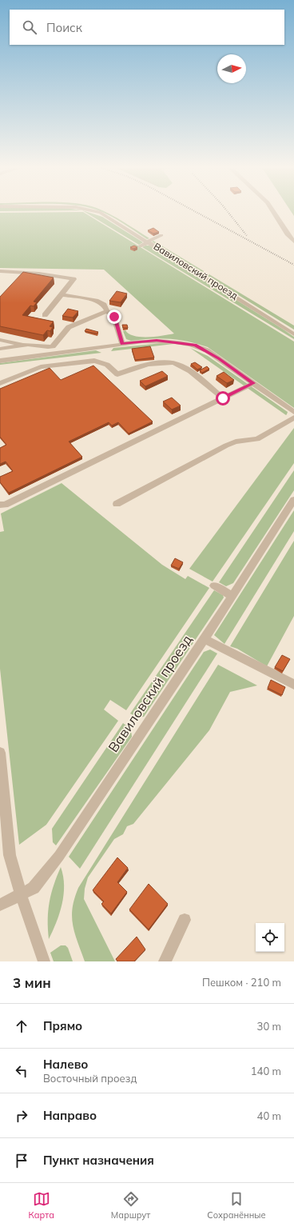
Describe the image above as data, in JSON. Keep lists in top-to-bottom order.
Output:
{
  "streets": {
    "street": ["Вавиловский проезд"]
  },
  "north": "right",
  "page": {
    "search": "Поиск",
    "heading": ["3 мин", "Пешком · 210 m"],
    "list": [
      ["Прямо", "30 m"],
      ["Налево", "Восточный проезд", "140 m"],
      ["Направо", "40 m"],
      "Пункт назначения"
    ],
    "nav": ["Карта", "Маршрут", "Сохранённые"]
  }
}
